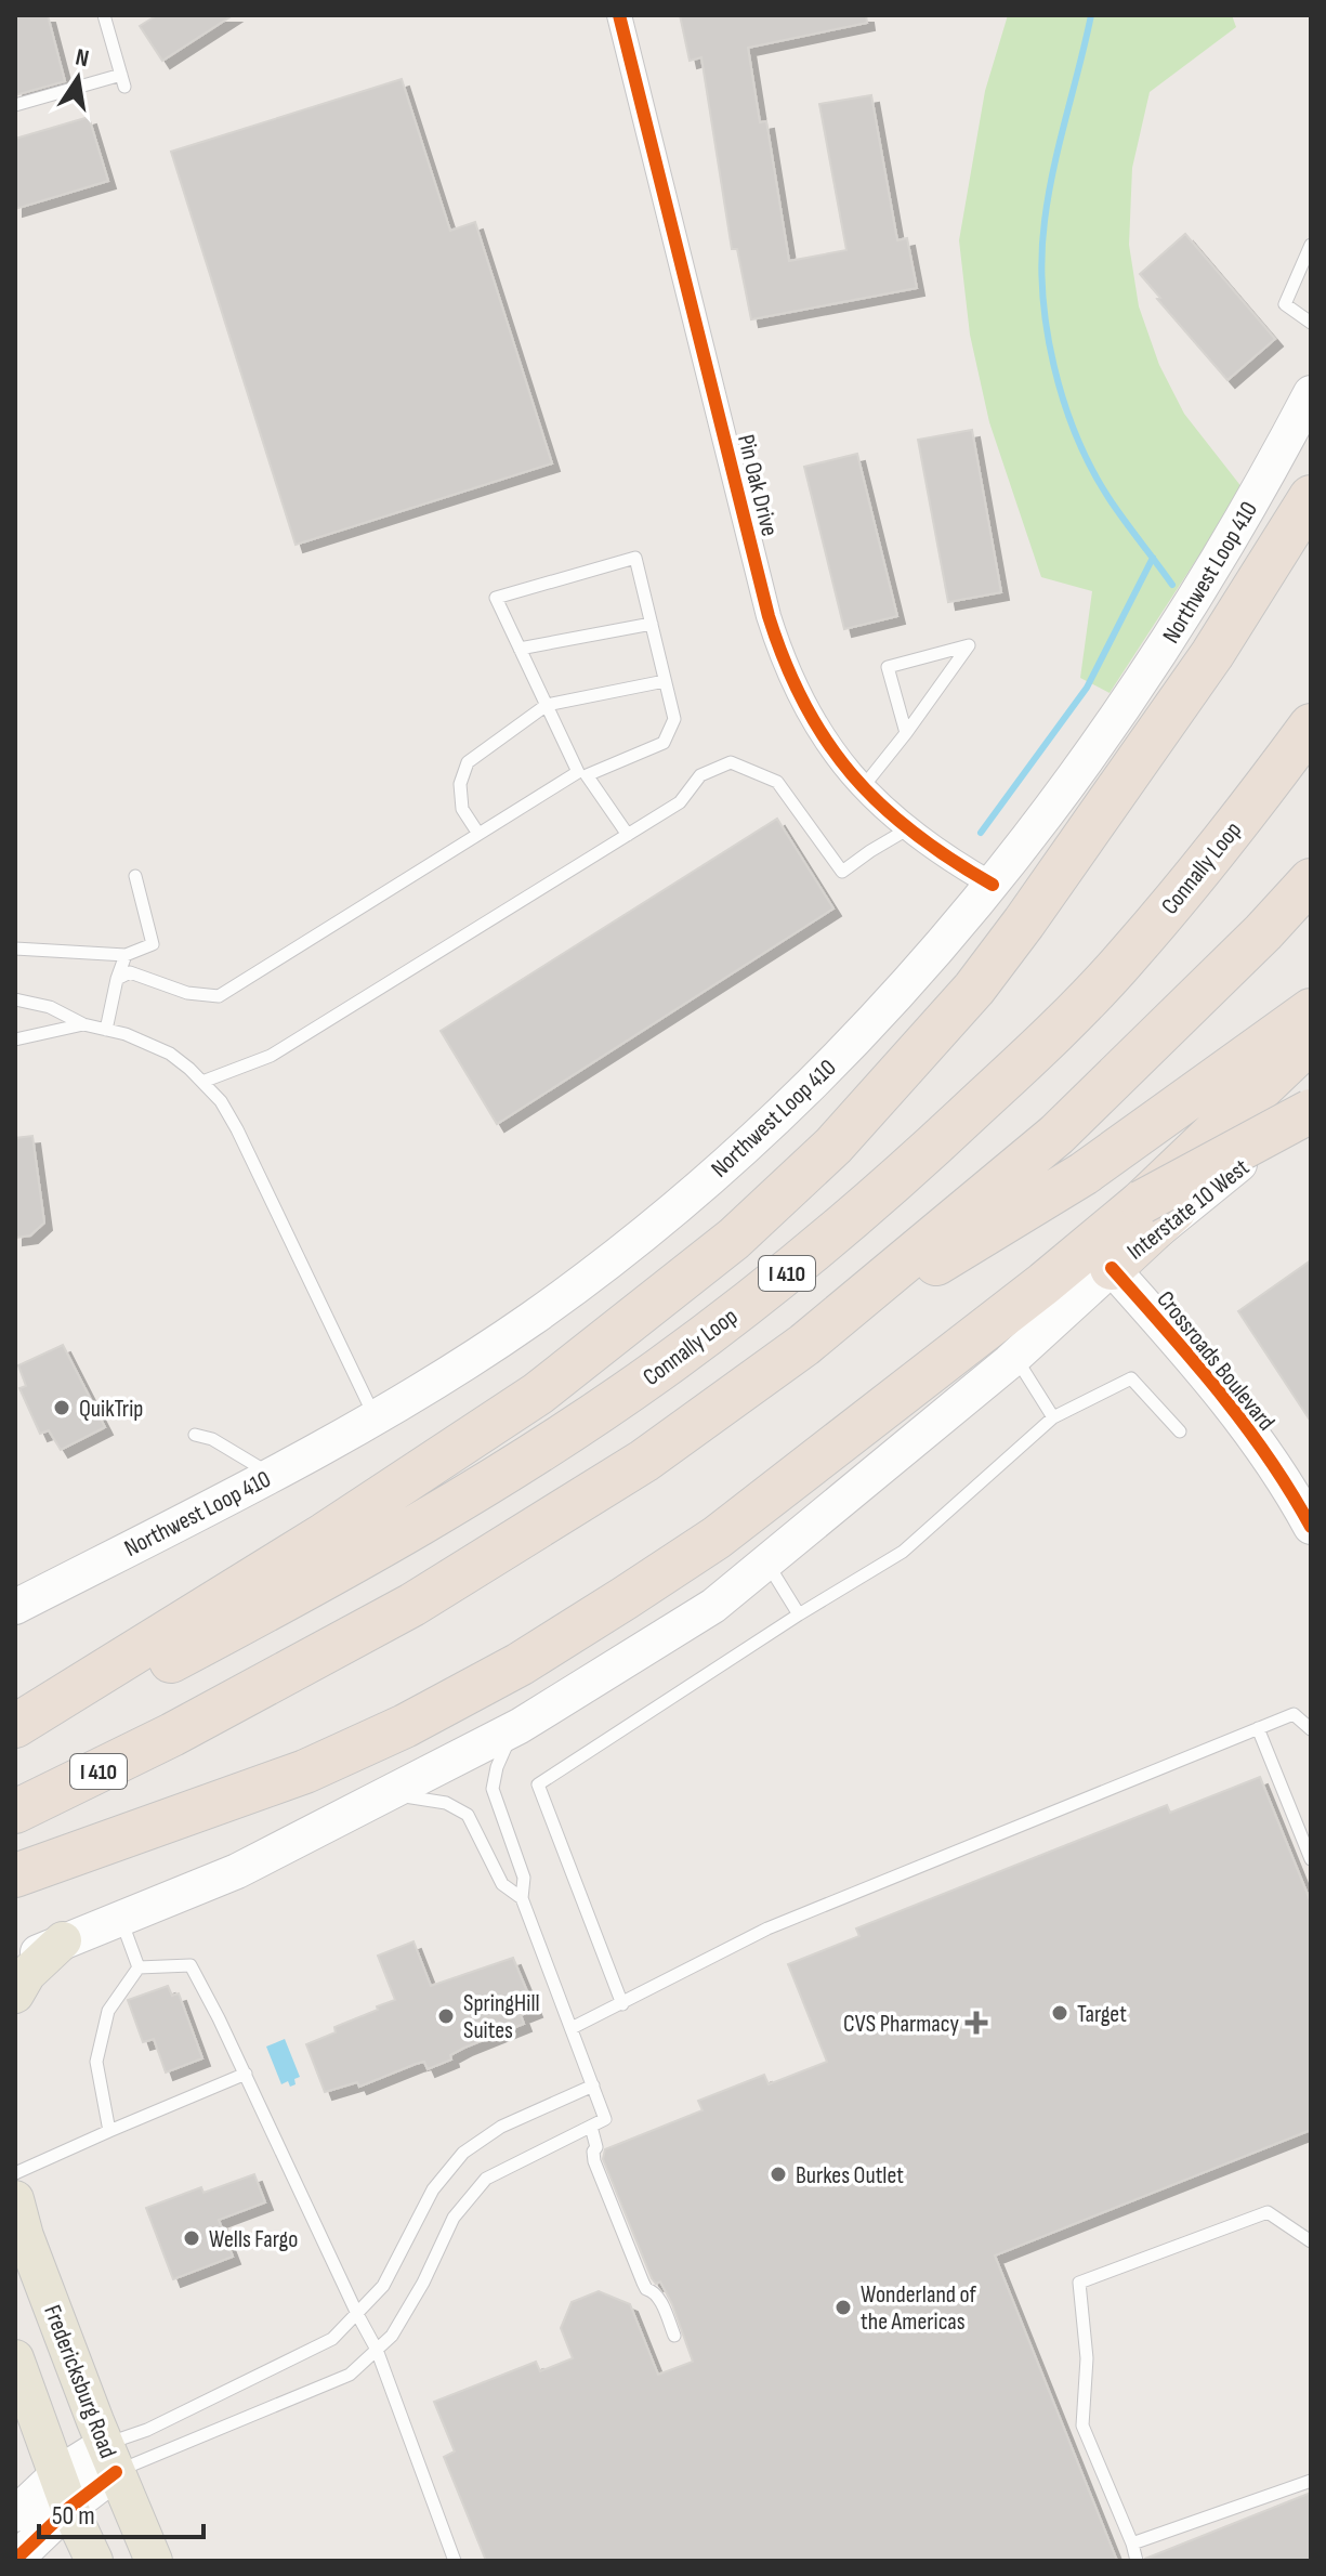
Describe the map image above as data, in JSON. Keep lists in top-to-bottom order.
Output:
{
  "streets": {
    "highway": ["Connally Loop", "I 410"],
    "main road": [
      "Northwest Loop 410",
      "Interstate 10 West",
      "Crossroads Boulevard",
      "Fredericksburg Road"
    ],
    "street": ["Pin Oak Drive"]
  },
  "crossings": [
    ["Pin Oak Drive", "Northwest Loop 410"],
    ["Interstate 10 West", "Crossroads Boulevard"]
  ],
  "places": {
    "other": [
      "QuikTrip",
      "Target",
      "SpringHill Suites",
      "Burkes Outlet",
      "Wells Fargo",
      "Wonderland of the Americas"
    ],
    "health": ["CVS Pharmacy"]
  },
  "scale_bar": "50 m",
  "north": "top"
}
